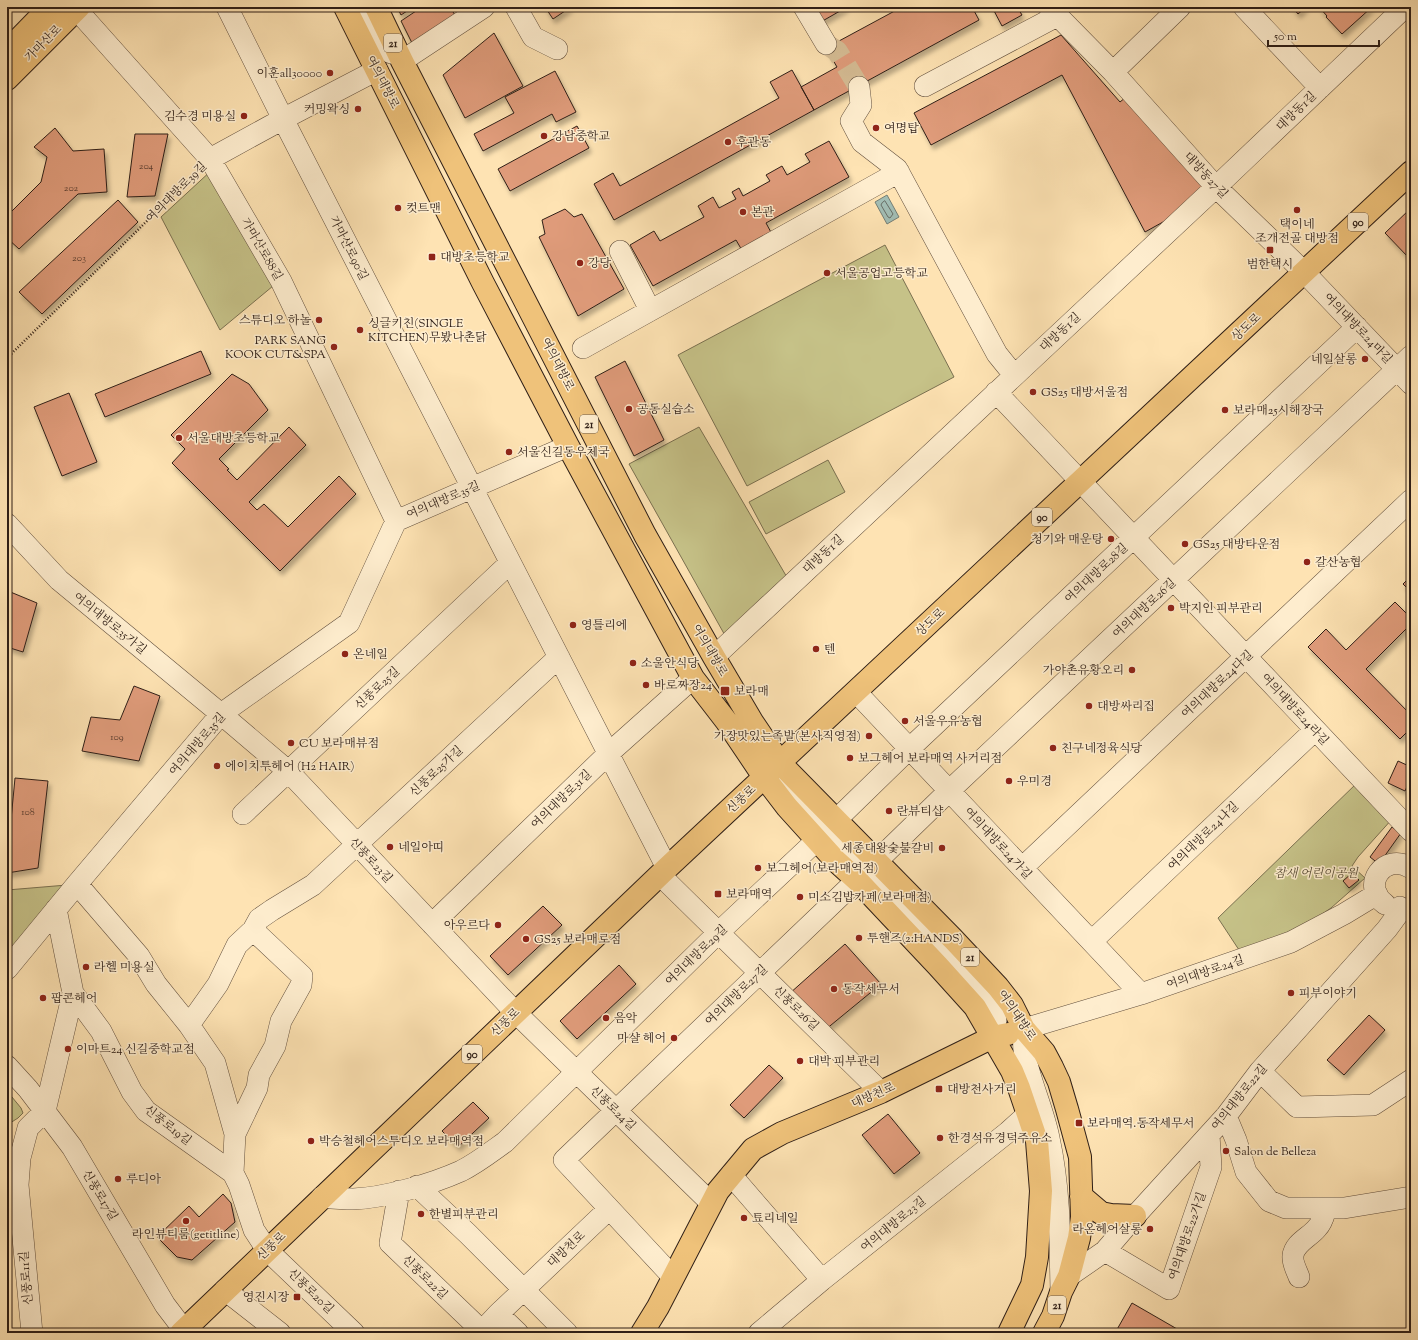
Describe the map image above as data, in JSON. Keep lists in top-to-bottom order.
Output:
{
  "streets": {
    "main road": [
      "가마산로",
      "21",
      "여의대방로",
      "90",
      "상도로",
      "신풍로",
      "대방천로"
    ],
    "street": [
      "대방동1길",
      "대방동27길",
      "여의대방로39길",
      "가마산로90길",
      "가마산로88길",
      "여의대방로24마길",
      "여의대방로35길",
      "여의대방로28길",
      "여의대방로26길",
      "여의대방로35가길",
      "여의대방로24다길",
      "신풍로25길",
      "여의대방로24라길",
      "신풍로25가길",
      "여의대방로31길",
      "여의대방로24나길",
      "여의대방로24가길",
      "신풍로23길",
      "여의대방로29길",
      "여의대방로24길",
      "여의대방로27길",
      "신풍로26길",
      "여의대방로22길",
      "신풍로24길",
      "신풍로19길",
      "신풍로17길",
      "여의대방로23길",
      "여의대방로22가길",
      "신풍로22길",
      "신풍로11길",
      "신풍로20길"
    ]
  },
  "crossings": [
    ["가마산로", "가마산로88길"],
    ["여의대방로", "대방동1길"],
    ["여의대방로", "여의대방로39길"],
    ["여의대방로", "상도로"],
    ["여의대방로", "여의대방로35길"],
    ["여의대방로", "여의대방로28길"],
    ["여의대방로", "여의대방로26길"],
    ["여의대방로", "여의대방로31길"],
    ["여의대방로", "신풍로"],
    ["여의대방로", "여의대방로29길"],
    ["여의대방로", "여의대방로24길"],
    ["여의대방로", "여의대방로27길"],
    ["여의대방로", "대방천로"],
    ["여의대방로", "여의대방로22길"],
    ["여의대방로", "여의대방로23길"],
    ["대방동1길", "대방동27길"],
    ["대방동27길", "상도로"],
    ["대방동27길", "여의대방로24마길"],
    ["여의대방로39길", "가마산로90길"],
    ["여의대방로39길", "가마산로88길"],
    ["가마산로90길", "여의대방로35길"],
    ["가마산로88길", "여의대방로35길"],
    ["상도로", "여의대방로24마길"],
    ["상도로", "여의대방로24라길"],
    ["상도로", "신풍로"],
    ["상도로", "여의대방로24가길"],
    ["여의대방로24마길", "여의대방로28길"],
    ["여의대방로24마길", "여의대방로26길"],
    ["여의대방로35길", "여의대방로35가길"],
    ["여의대방로35길", "신풍로23길"],
    ["여의대방로28길", "여의대방로24라길"],
    ["여의대방로28길", "여의대방로24가길"],
    ["여의대방로26길", "여의대방로24라길"],
    ["여의대방로26길", "여의대방로24가길"],
    ["여의대방로35가길", "신풍로23길"],
    ["여의대방로24다길", "여의대방로24라길"],
    ["여의대방로24다길", "여의대방로24가길"],
    ["신풍로25길", "신풍로23길"],
    ["여의대방로24라길", "여의대방로24나길"],
    ["신풍로25가길", "신풍로23길"],
    ["여의대방로31길", "신풍로23길"],
    ["신풍로", "신풍로23길"],
    ["신풍로", "신풍로26길"],
    ["신풍로", "신풍로24길"],
    ["신풍로", "신풍로17길"],
    ["신풍로", "신풍로20길"],
    ["여의대방로24나길", "여의대방로24가길"],
    ["여의대방로24가길", "여의대방로24길"],
    ["신풍로23길", "신풍로24길"],
    ["여의대방로29길", "신풍로26길"],
    ["여의대방로29길", "신풍로24길"],
    ["여의대방로24길", "대방천로"],
    ["여의대방로27길", "신풍로26길"],
    ["여의대방로27길", "신풍로24길"],
    ["신풍로26길", "대방천로"],
    ["대방천로", "신풍로24길"],
    ["대방천로", "신풍로22길"],
    ["여의대방로22길", "여의대방로22가길"],
    ["신풍로17길", "신풍로11길"]
  ],
  "parks": ["참새 어린이공원"],
  "places": {
    "other": [
      "이훈all30000",
      "커밍왁싱",
      "김수경 미용실",
      "여명탑",
      "강남중학교",
      "후관동",
      "컷트맨",
      "택이네 조개전골 대방점",
      "본관",
      "강당",
      "서울공업고등학교",
      "스튜디오 하놀",
      "싱글키친(SINGLE KITCHEN)무봤나촌닭",
      "PARK SANG KOOK CUT&SPA",
      "네일살롱",
      "GS25 대방서울점",
      "공동실습소",
      "보라매25시해장국",
      "서울대방초등학교",
      "서울신길동우체국",
      "청기와 매운탕",
      "GS25 대방타운점",
      "갈산농협",
      "박지인 피부관리",
      "영틀리에",
      "텐",
      "온네일",
      "소울안식당",
      "가야촌유황오리",
      "바로짜장24",
      "대방싸리집",
      "서울우유농협",
      "가장맛있는족발(본사직영점)",
      "CU 보라매뷰점",
      "친구네정육식당",
      "보그헤어 보라매역 사거리점",
      "에이치투헤어 (H2 HAIR)",
      "우미경",
      "란뷰티샵",
      "네일아띠",
      "세종대왕숯불갈비",
      "보그헤어(보라매역점)",
      "미소김밥카페(보라매점)",
      "아우르다",
      "투핸즈(2:HANDS)",
      "GS25 보라매로점",
      "라헬 미용실",
      "동작세무서",
      "피부이야기",
      "팝콘헤어",
      "음악",
      "마샬 헤어",
      "이마트24 신길중학교점",
      "대박 피부관리",
      "한경석유경덕주유소",
      "박승철헤어스투디오 보라매역점",
      "Salon de Belleza",
      "루디아",
      "한별피부관리",
      "툐리네일",
      "라인뷰티룸(getitline)",
      "라온헤어살롱"
    ],
    "transit": [
      "범한택시",
      "대방초등학교",
      "보라매",
      "보라매역",
      "대방천사거리",
      "보라매역.동작세무서",
      "영진시장"
    ]
  },
  "house_numbers": [
    "204",
    "202",
    "203",
    "109",
    "108"
  ],
  "scale_bar": "50 m"
}
